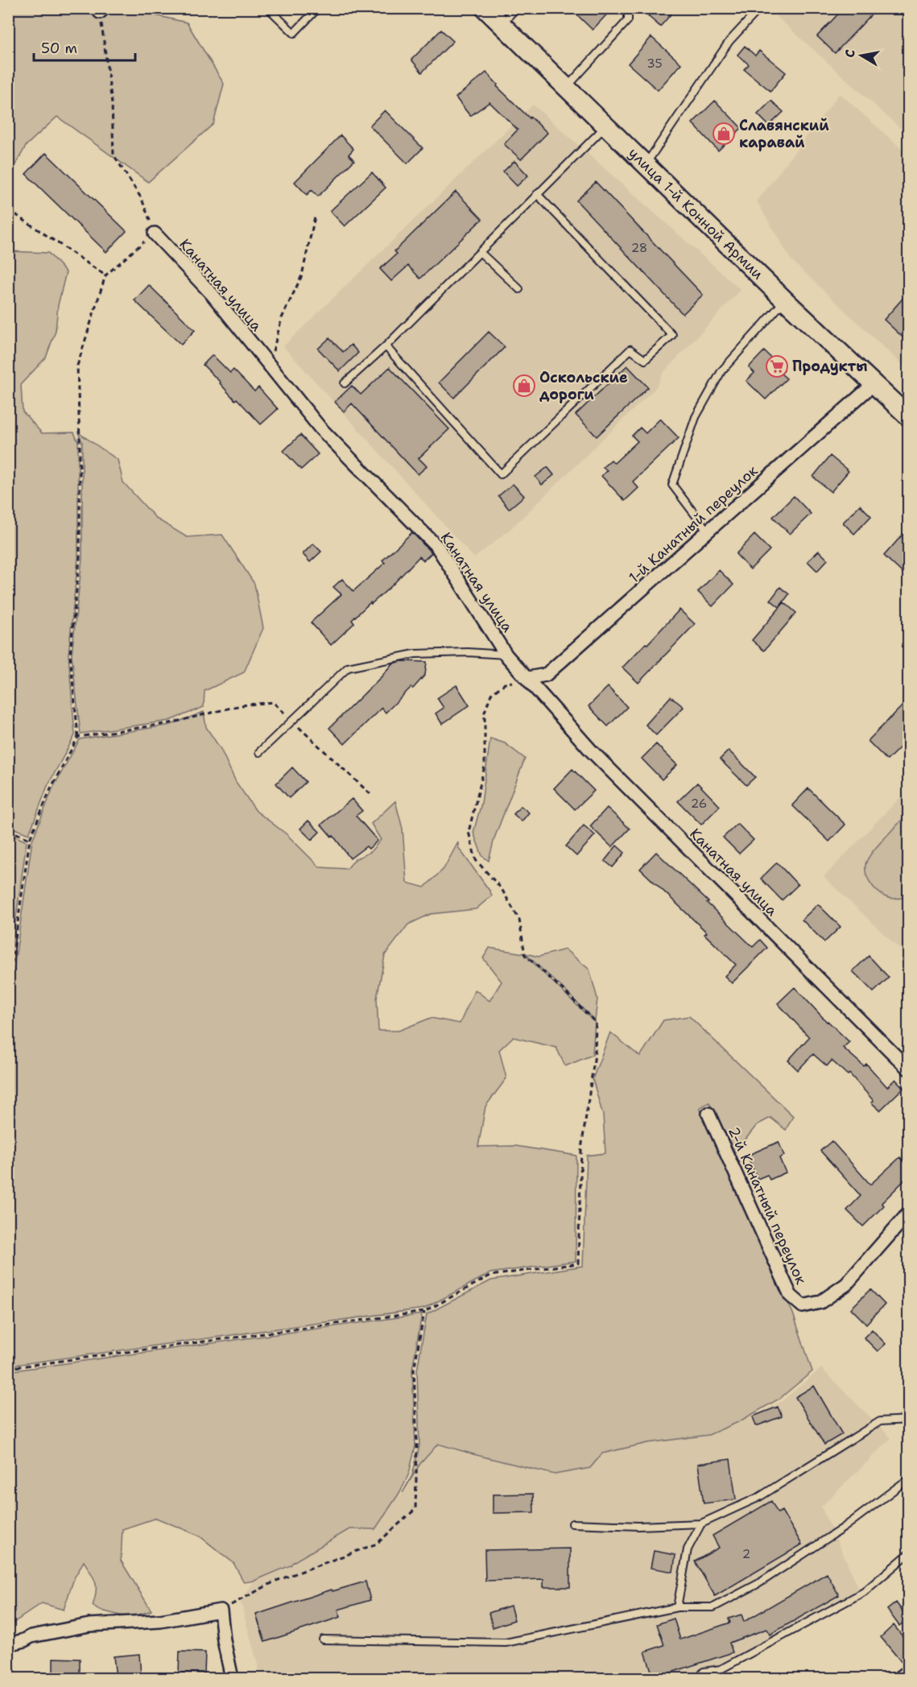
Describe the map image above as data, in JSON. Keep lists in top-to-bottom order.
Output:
{
  "streets": {
    "main road": ["улица 1-й Конной Армии"],
    "street": ["Канатная улица", "1-й Канатный переулок", "2-й Канатный переулок"]
  },
  "crossings": [
    ["улица 1-й Конной Армии", "1-й Канатный переулок"],
    ["Канатная улица", "1-й Канатный переулок"]
  ],
  "places": {
    "shop": ["Славянский каравай", "Оскольские дороги"],
    "supermarket": ["Продукты"]
  },
  "house_numbers": [
    "35",
    "28",
    "26",
    "2"
  ],
  "scale_bar": "50 m",
  "north": "left"
}
